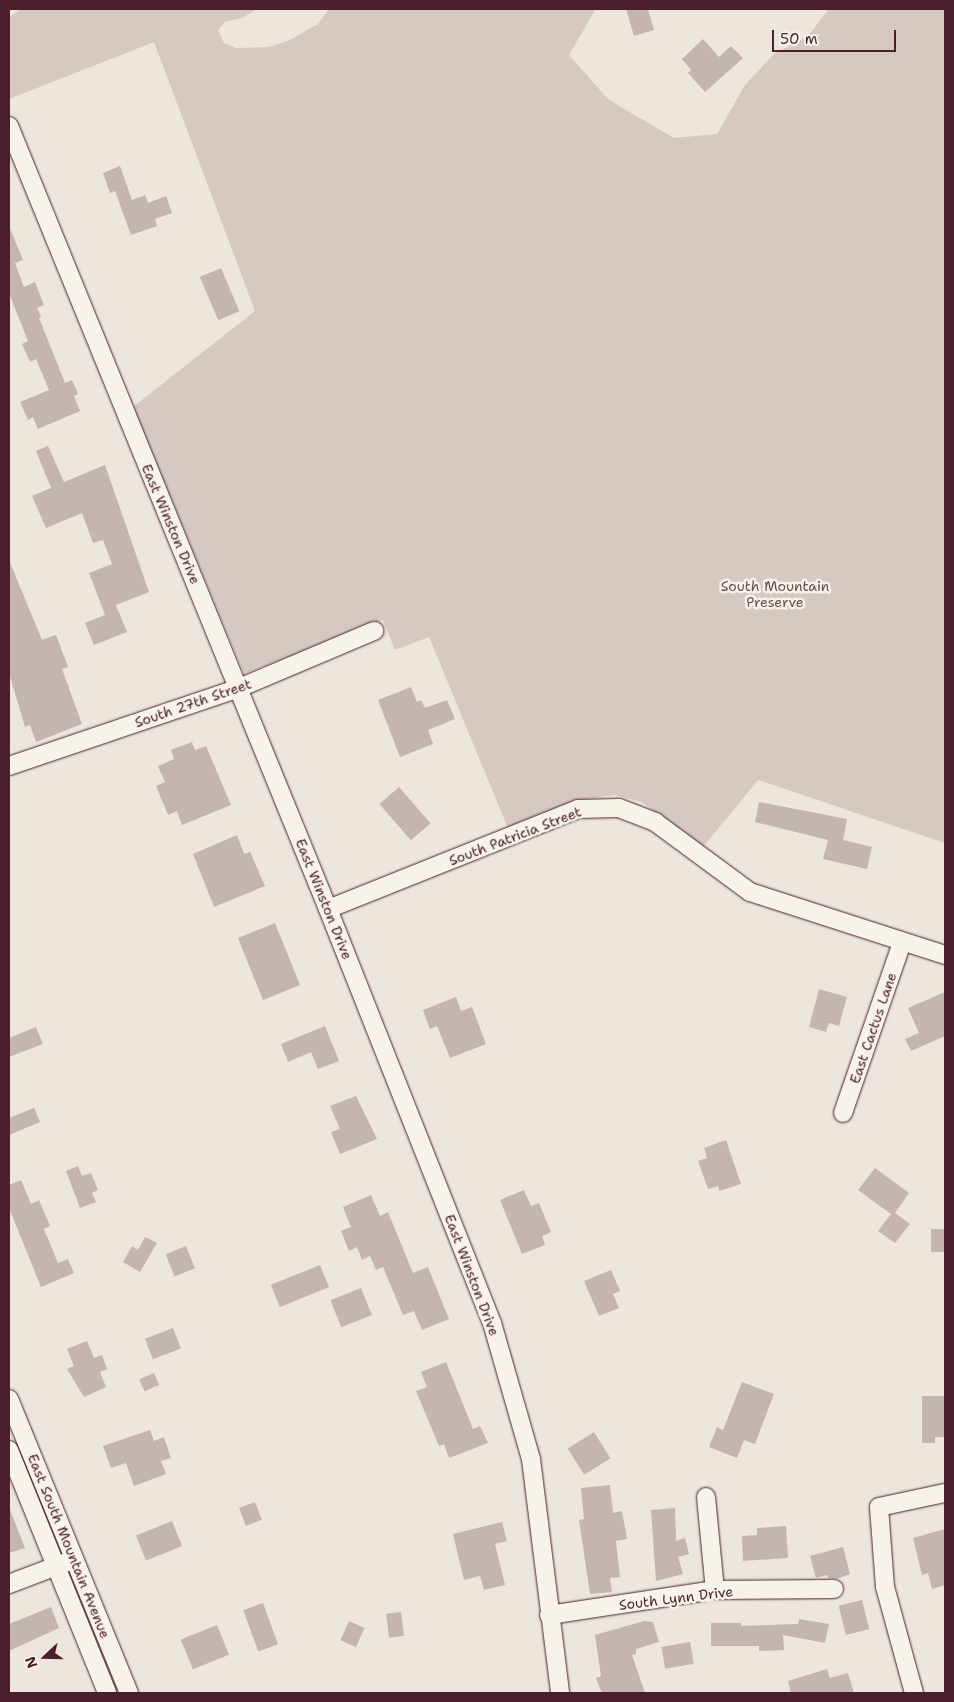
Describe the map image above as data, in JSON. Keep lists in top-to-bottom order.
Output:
{
  "streets": {
    "street": [
      "East Winston Drive",
      "South 27th Street",
      "South Patricia Street",
      "East Cactus Lane",
      "East South Mountain Avenue",
      "South Lynn Drive"
    ]
  },
  "crossings": [
    ["East Winston Drive", "South 27th Street"],
    ["East Winston Drive", "South Patricia Street"],
    ["East Winston Drive", "South Lynn Drive"],
    ["South Patricia Street", "East Cactus Lane"]
  ],
  "parks": ["South Mountain Preserve"],
  "scale_bar": "50 m",
  "north": "left"
}
